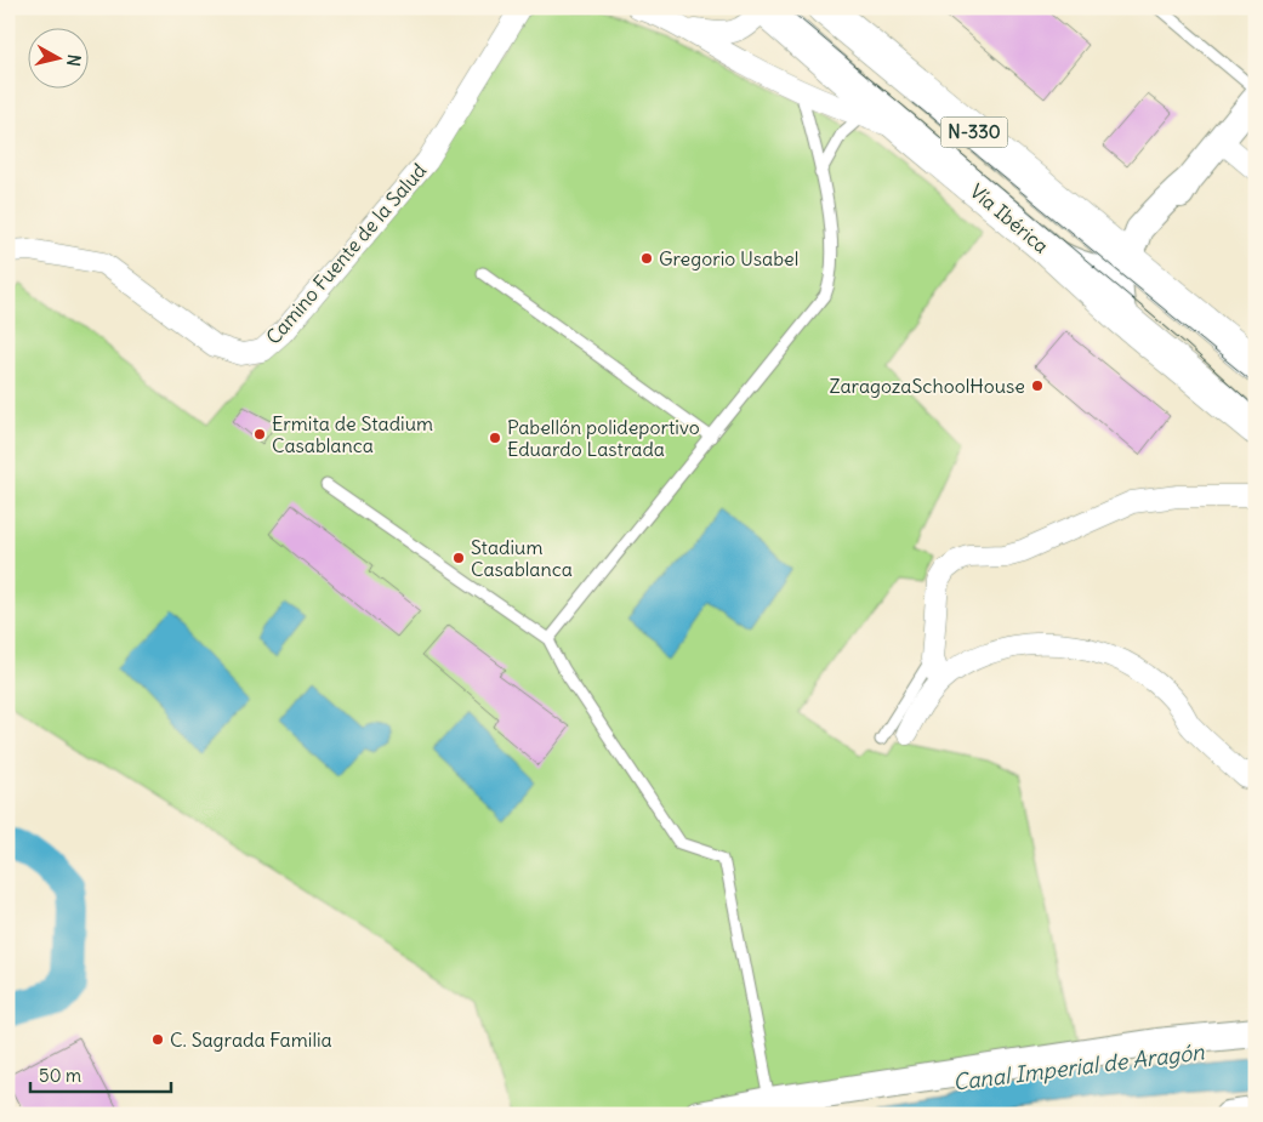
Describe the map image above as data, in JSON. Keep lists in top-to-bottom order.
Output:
{
  "streets": {
    "highway": ["N-330", "Vía Ibérica"],
    "street": ["Camino Fuente de la Salud"]
  },
  "water": ["Canal Imperial de Aragón"],
  "places": [
    "Gregorio Usabel",
    "ZaragozaSchoolHouse",
    "Ermita de Stadium Casablanca",
    "Pabellón polideportivo Eduardo Lastrada",
    "Stadium Casablanca",
    "C. Sagrada Familia"
  ],
  "scale_bar": "50 m",
  "north": "right"
}
